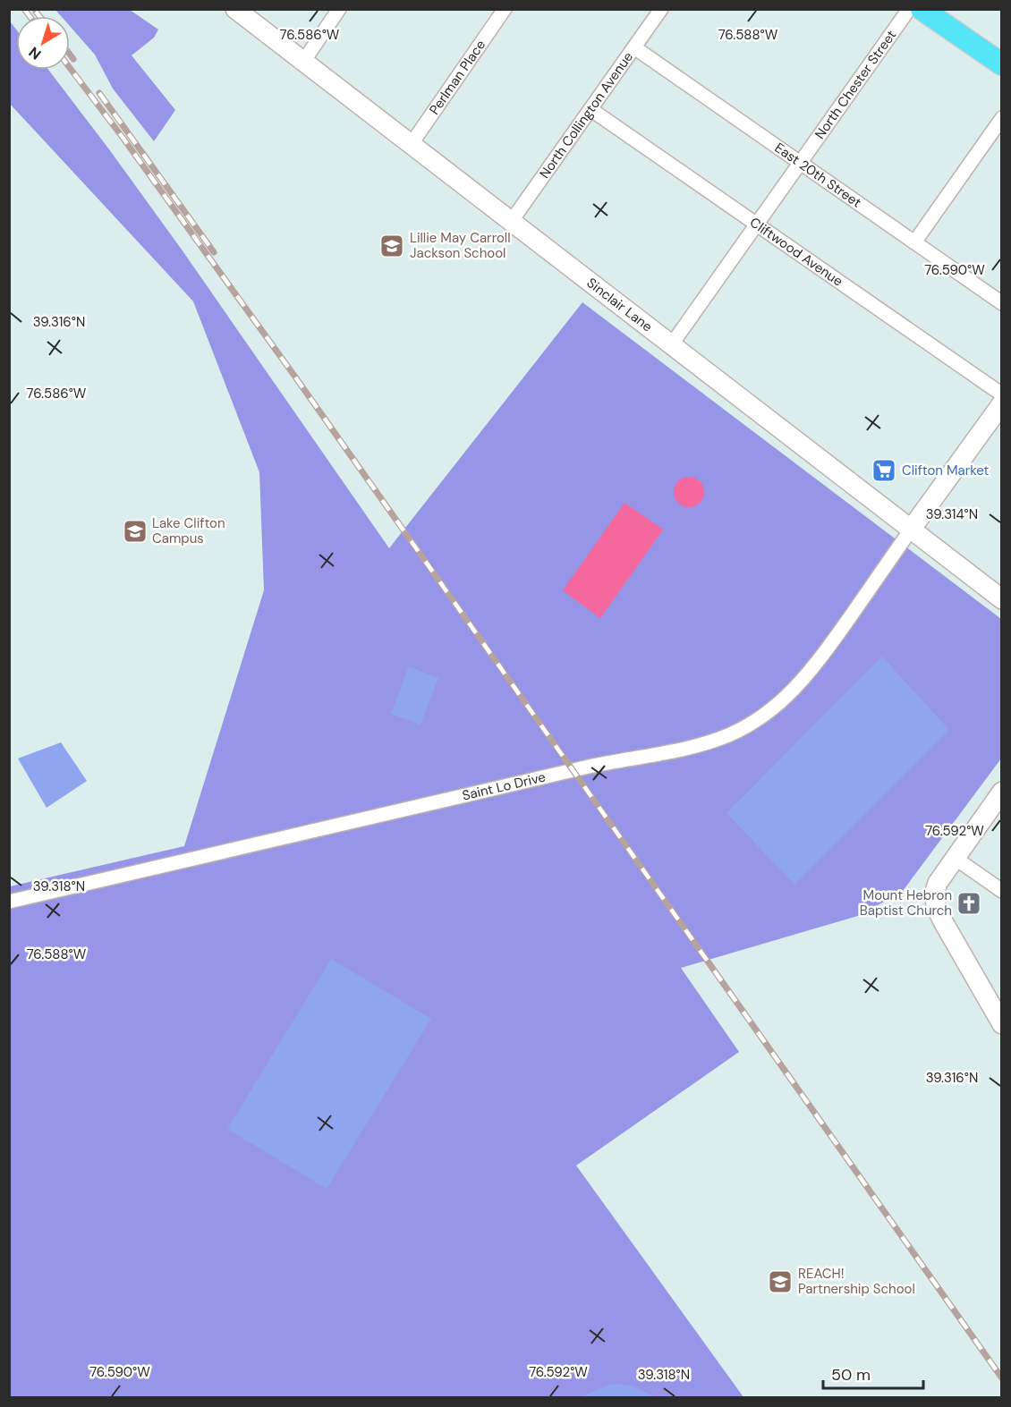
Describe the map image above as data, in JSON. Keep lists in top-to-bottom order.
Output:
{
  "streets": {
    "main road": ["Sinclair Lane"],
    "street": [
      "Perlman Place",
      "North Chester Street",
      "North Collington Avenue",
      "East 20th Street",
      "Cliftwood Avenue",
      "Saint Lo Drive"
    ]
  },
  "crossings": [
    ["Perlman Place", "Sinclair Lane"],
    ["North Chester Street", "East 20th Street"],
    ["North Chester Street", "Cliftwood Avenue"],
    ["North Chester Street", "Sinclair Lane"],
    ["North Collington Avenue", "East 20th Street"],
    ["North Collington Avenue", "Cliftwood Avenue"],
    ["North Collington Avenue", "Sinclair Lane"],
    ["Sinclair Lane", "Saint Lo Drive"]
  ],
  "places": {
    "school or university": ["Lillie May Carroll Jackson School", "Lake Clifton Campus", "REACH! Partnership School"],
    "supermarket": ["Clifton Market"],
    "church": ["Mount Hebron Baptist Church"]
  },
  "scale_bar": "50 m",
  "north": "bottom left",
  "coordinates": [
    "76.586°W",
    "76.588°W",
    "76.590°W",
    "39.316°N",
    "39.314°N",
    "76.592°W",
    "39.318°N"
  ]
}
